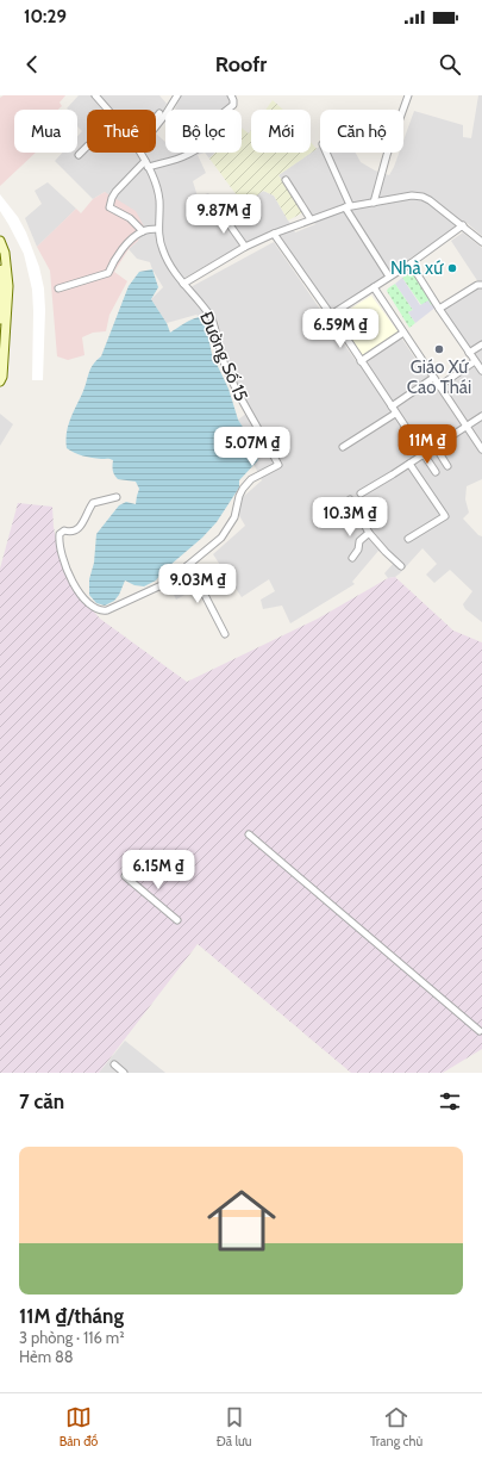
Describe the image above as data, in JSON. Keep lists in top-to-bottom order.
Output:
{
  "streets": {
    "street": ["Đường Số 15"]
  },
  "places": ["Nhà xứ", "Giáo Xứ Cao Thái"],
  "page": {
    "status": "10:29",
    "header": "Roofr",
    "chip": [
      "Mua",
      "Thuê",
      "Bộ lọc",
      "Mới",
      "Căn hộ"
    ],
    "price": [
      "9.87M ₫",
      "6.59M ₫",
      "11M ₫",
      "5.07M ₫",
      "10.3M ₫",
      "9.03M ₫",
      "6.15M ₫"
    ],
    "heading": "7 căn",
    "list": [
      {
        "name": "11M ₫/tháng",
        "note": "3 phòng · 116 m² · Hẻm 88"
      }
    ],
    "tabs": ["Bản đồ", "Đã lưu", "Trang chủ"]
  }
}
